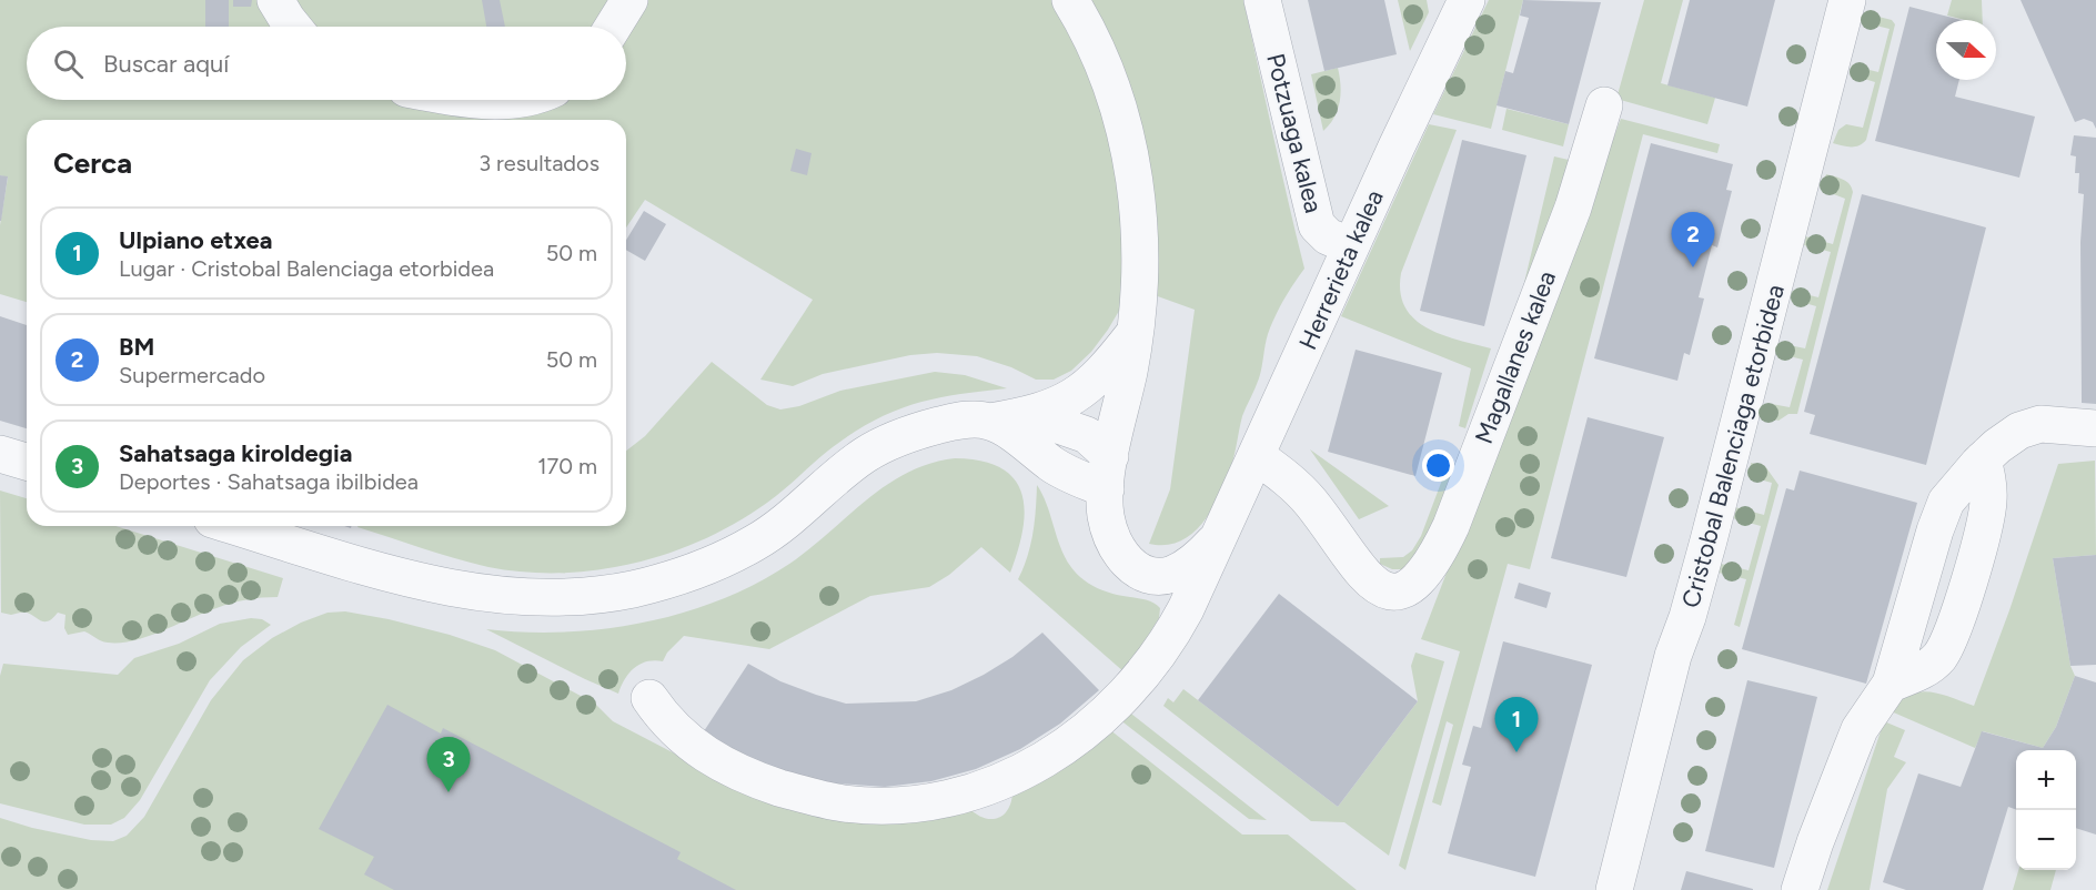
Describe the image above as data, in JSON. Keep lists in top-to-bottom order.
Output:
{
  "streets": {
    "street": [
      "Potzuaga kalea",
      "Herrerieta kalea",
      "Magallanes kalea",
      "Cristobal Balenciaga etorbidea"
    ]
  },
  "crossings": [
    ["Potzuaga kalea", "Herrerieta kalea"],
    ["Herrerieta kalea", "Magallanes kalea"]
  ],
  "north": "right",
  "page": {
    "search": "Buscar aquí",
    "heading": ["Cerca", "3 resultados"],
    "list": [
      {
        "mark": "1",
        "name": "Ulpiano etxea",
        "note": "Lugar · Cristobal Balenciaga etorbidea",
        "value": "50 m"
      },
      {
        "mark": "2",
        "name": "BM",
        "note": "Supermercado",
        "value": "50 m"
      },
      {
        "mark": "3",
        "name": "Sahatsaga kiroldegia",
        "note": "Deportes · Sahatsaga ibilbidea",
        "value": "170 m"
      }
    ],
    "pins": ["2", "1", "3"],
    "map_buttons": ["+", "−"]
  }
}
